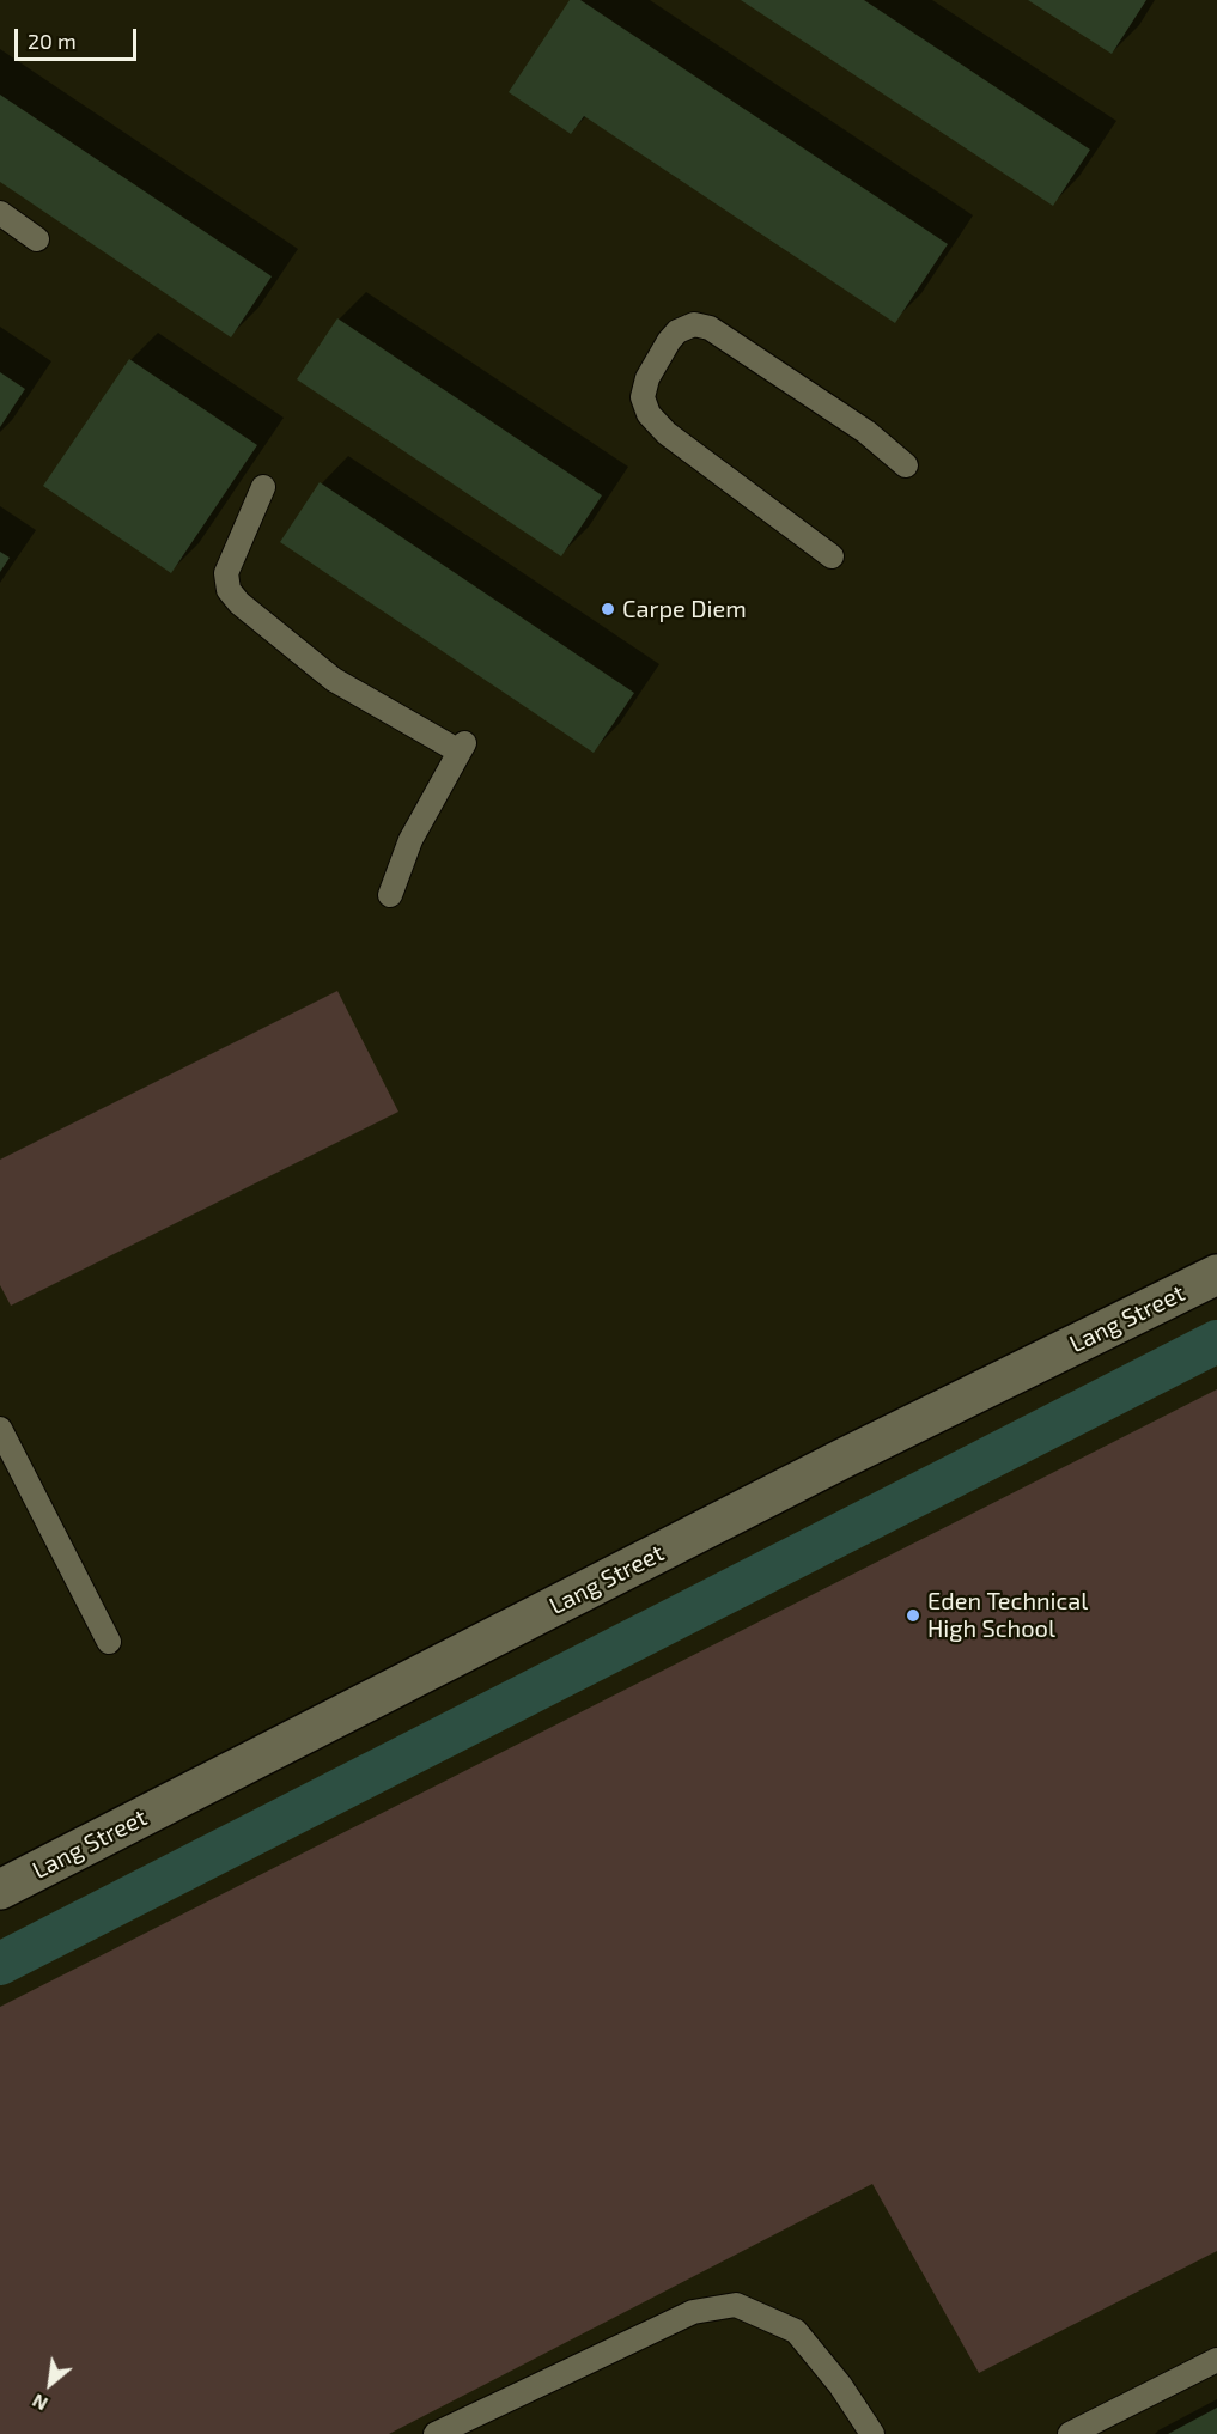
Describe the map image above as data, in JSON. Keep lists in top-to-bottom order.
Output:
{
  "streets": {
    "street": ["Lang Street"]
  },
  "places": ["Carpe Diem", "Eden Technical High School"],
  "scale_bar": "20 m",
  "north": "bottom left"
}
